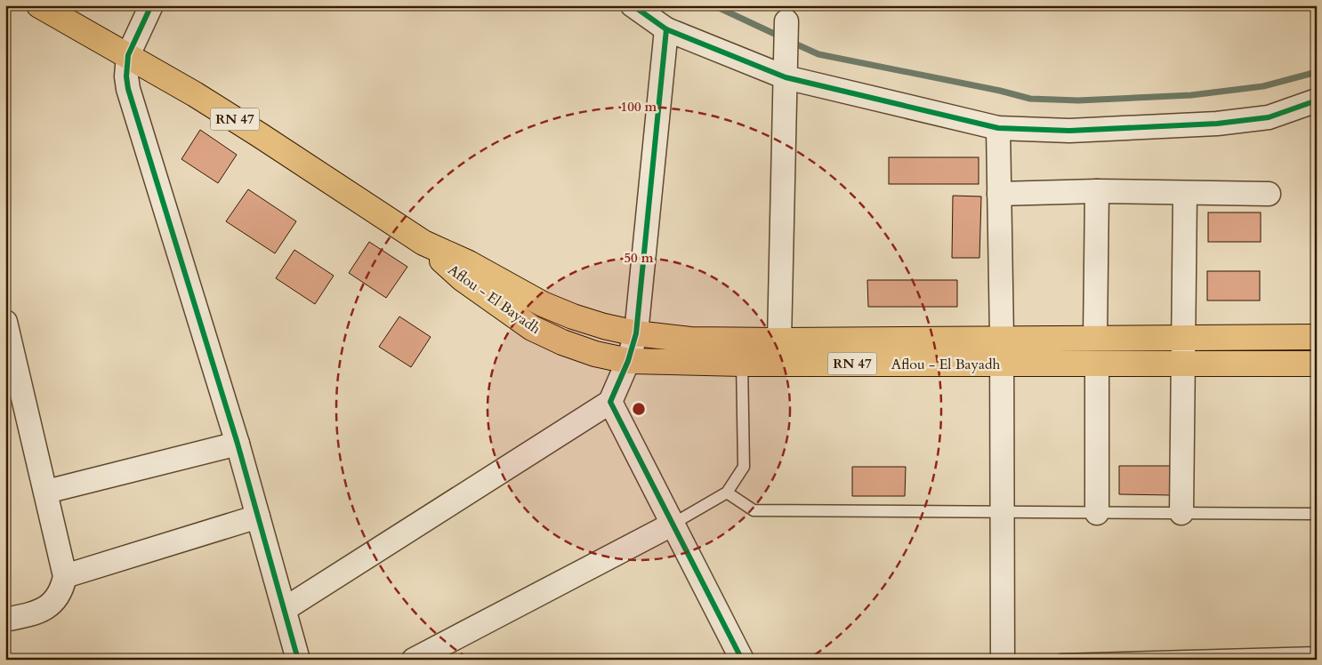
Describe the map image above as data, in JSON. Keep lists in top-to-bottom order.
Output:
{
  "streets": {
    "main road": ["RN 47", "Aflou - El Bayadh"]
  },
  "rings": ["100 m", "50 m"]
}
